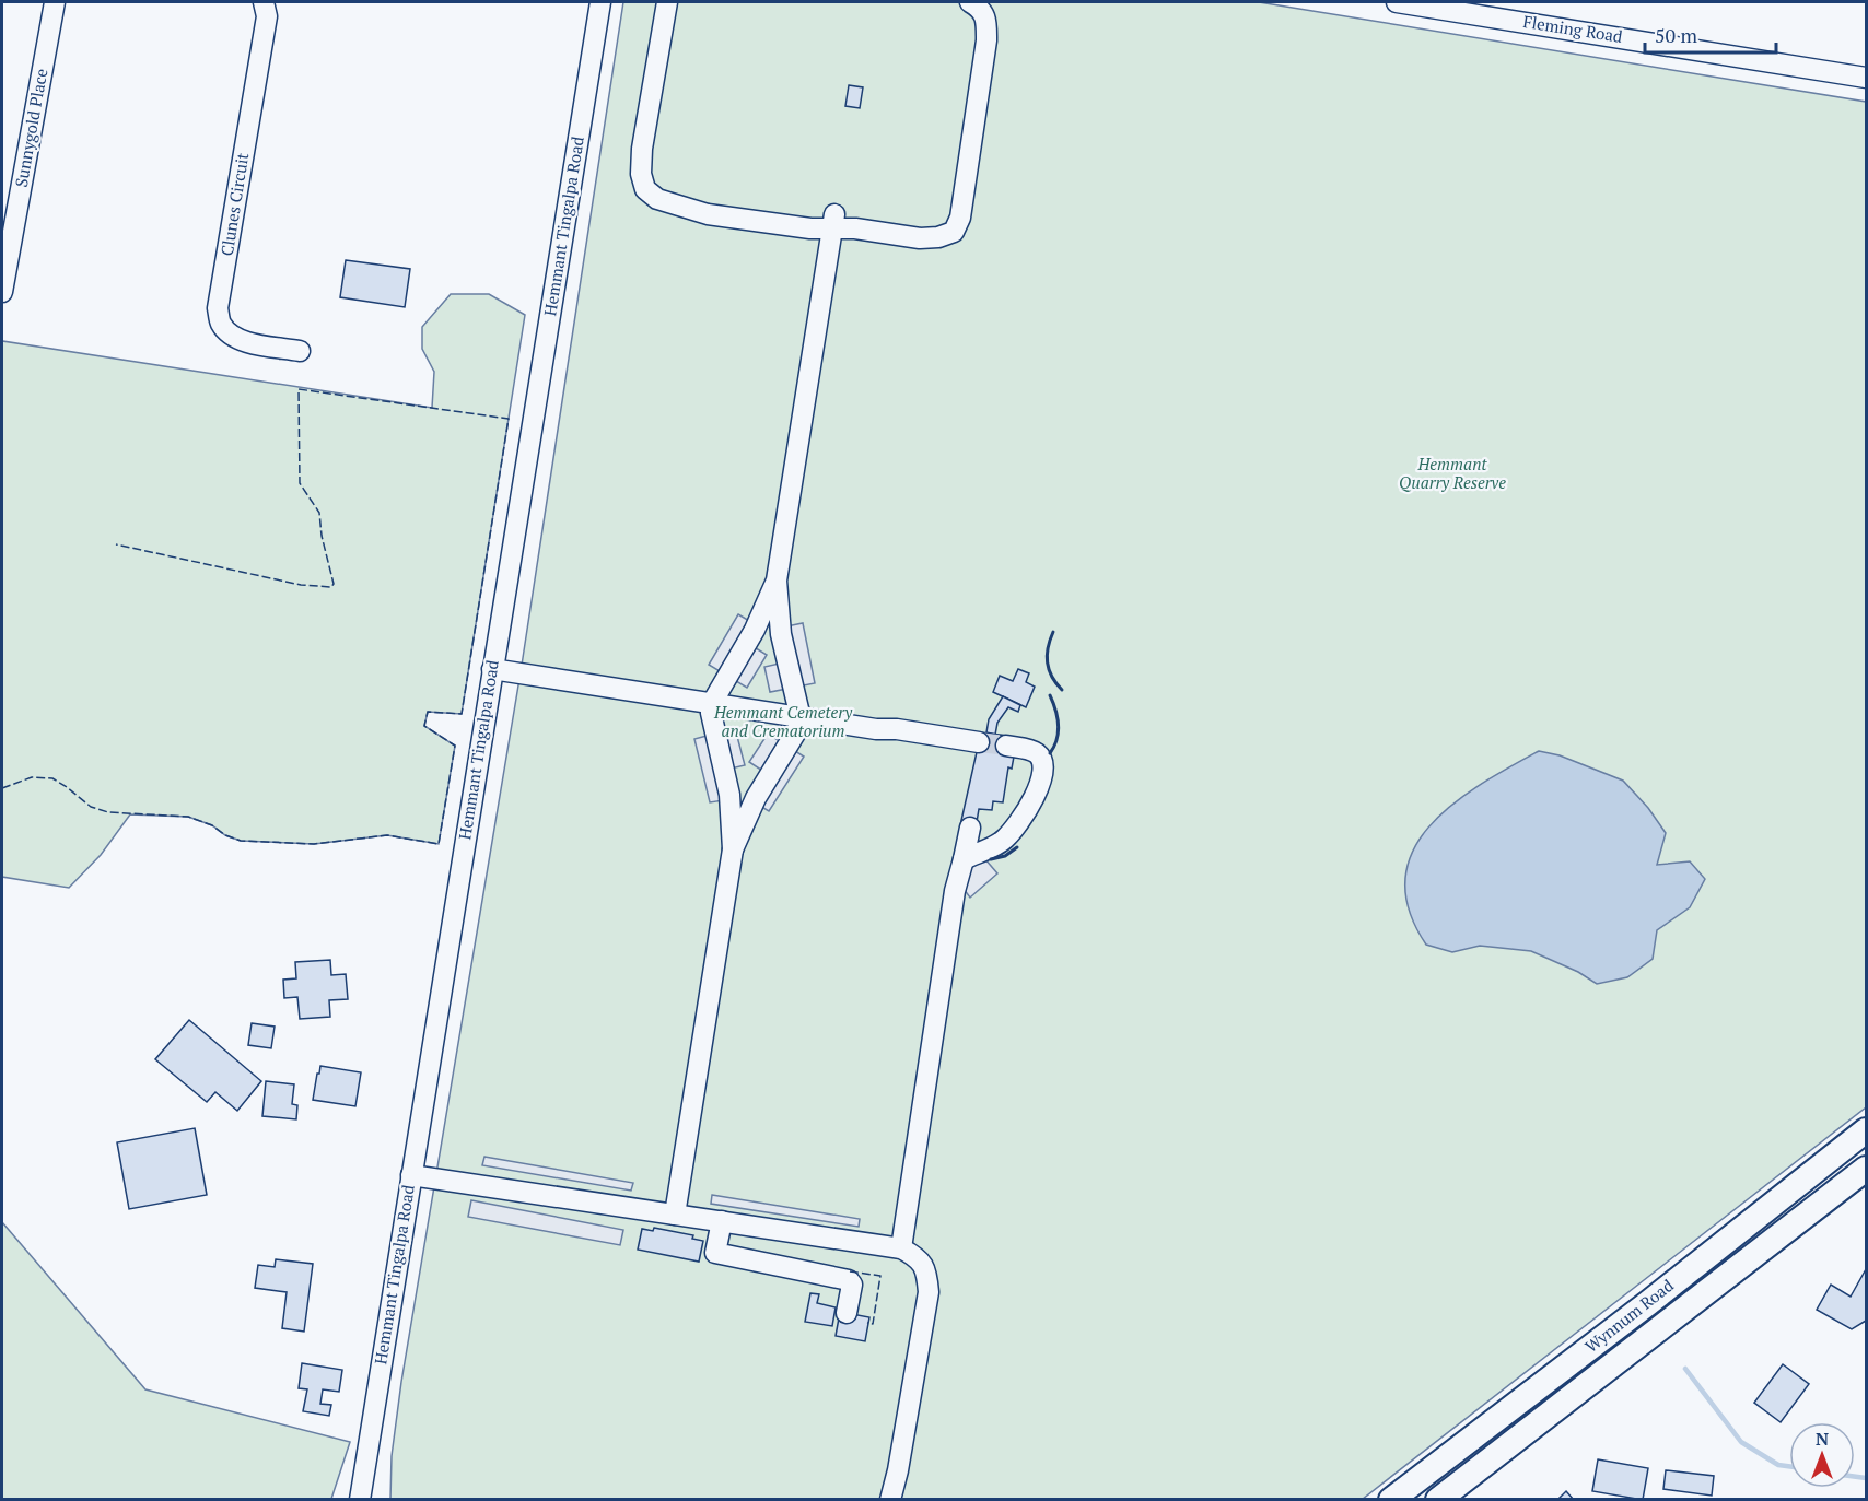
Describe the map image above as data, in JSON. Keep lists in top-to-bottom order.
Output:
{
  "streets": {
    "main road": ["Wynnum Road"],
    "street": [
      "Fleming Road",
      "Sunnygold Place",
      "Clunes Circuit",
      "Hemmant Tingalpa Road"
    ]
  },
  "parks": ["Hemmant Quarry Reserve", "Hemmant Cemetery and Crematorium"],
  "scale_bar": "50 m",
  "north": "top"
}
